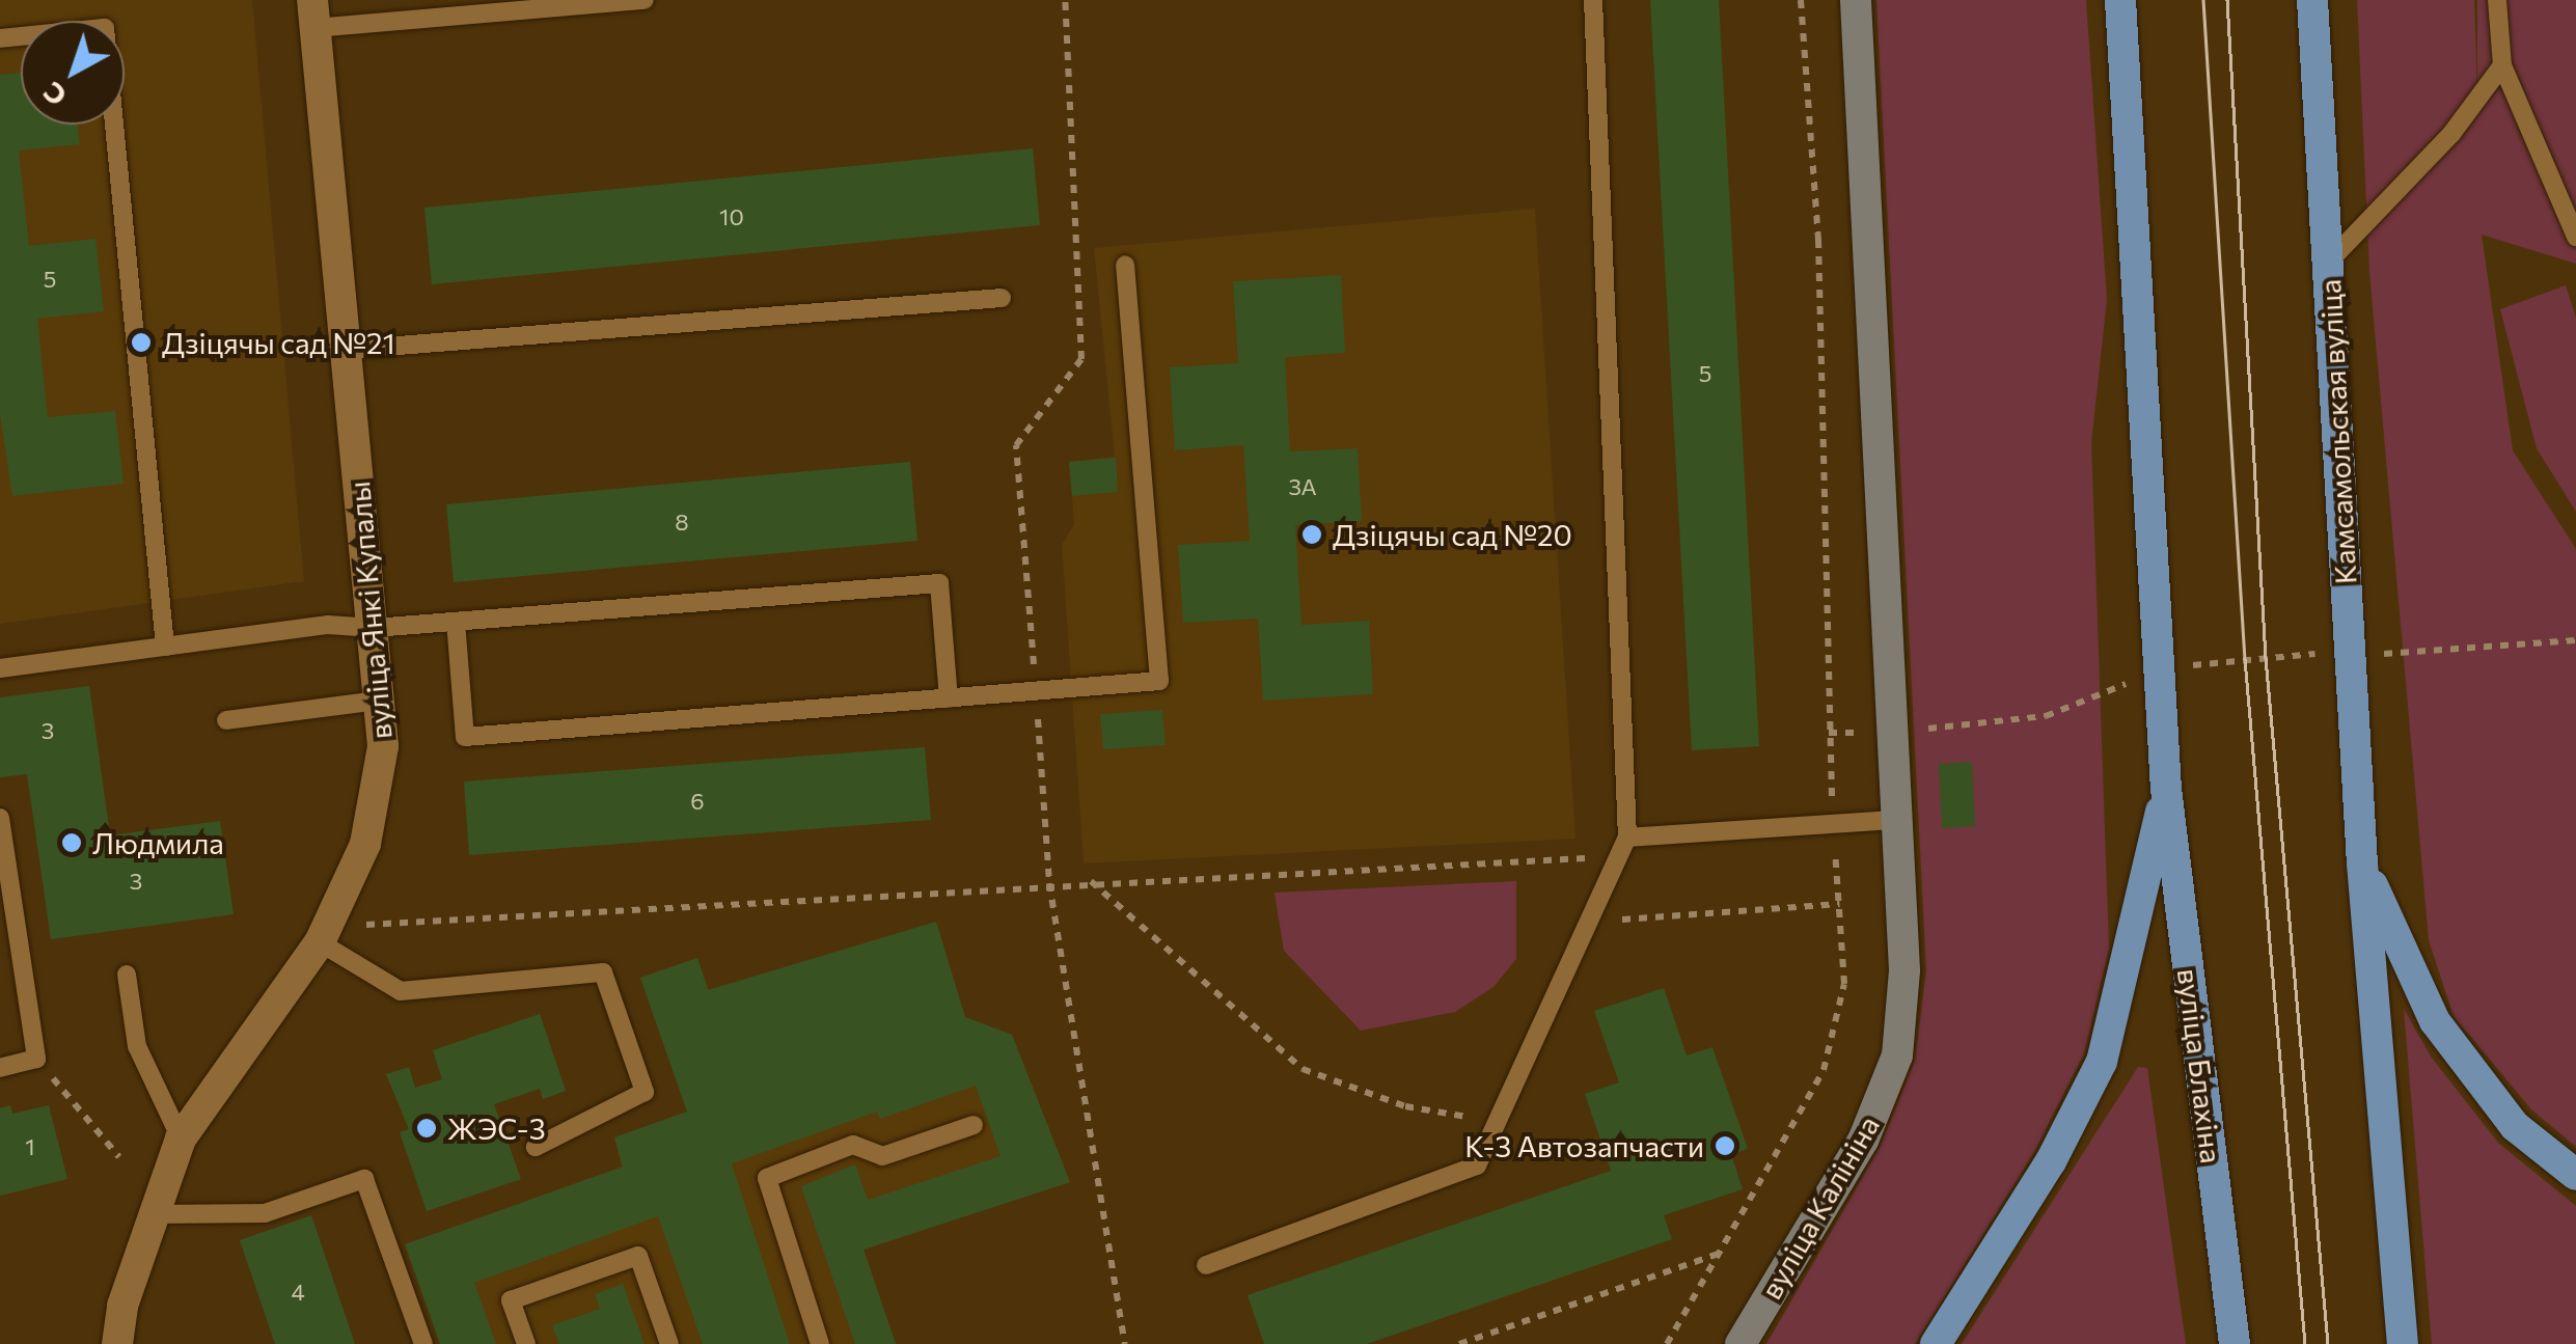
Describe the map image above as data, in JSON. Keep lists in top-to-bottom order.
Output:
{
  "streets": {
    "main road": ["Камсамольская вуліца", "вуліца Блахіна"],
    "street": ["вуліца Янкі Купалы", "вуліца Калініна"]
  },
  "places": [
    "Дзіцячы сад №21",
    "Дзіцячы сад №20",
    "Людмила",
    "ЖЭС-3",
    "К-3 Автозапчасти"
  ],
  "house_numbers": [
    "10",
    "5",
    "5",
    "3А",
    "8",
    "3",
    "6",
    "3",
    "1",
    "4"
  ],
  "north": "bottom left"
}
